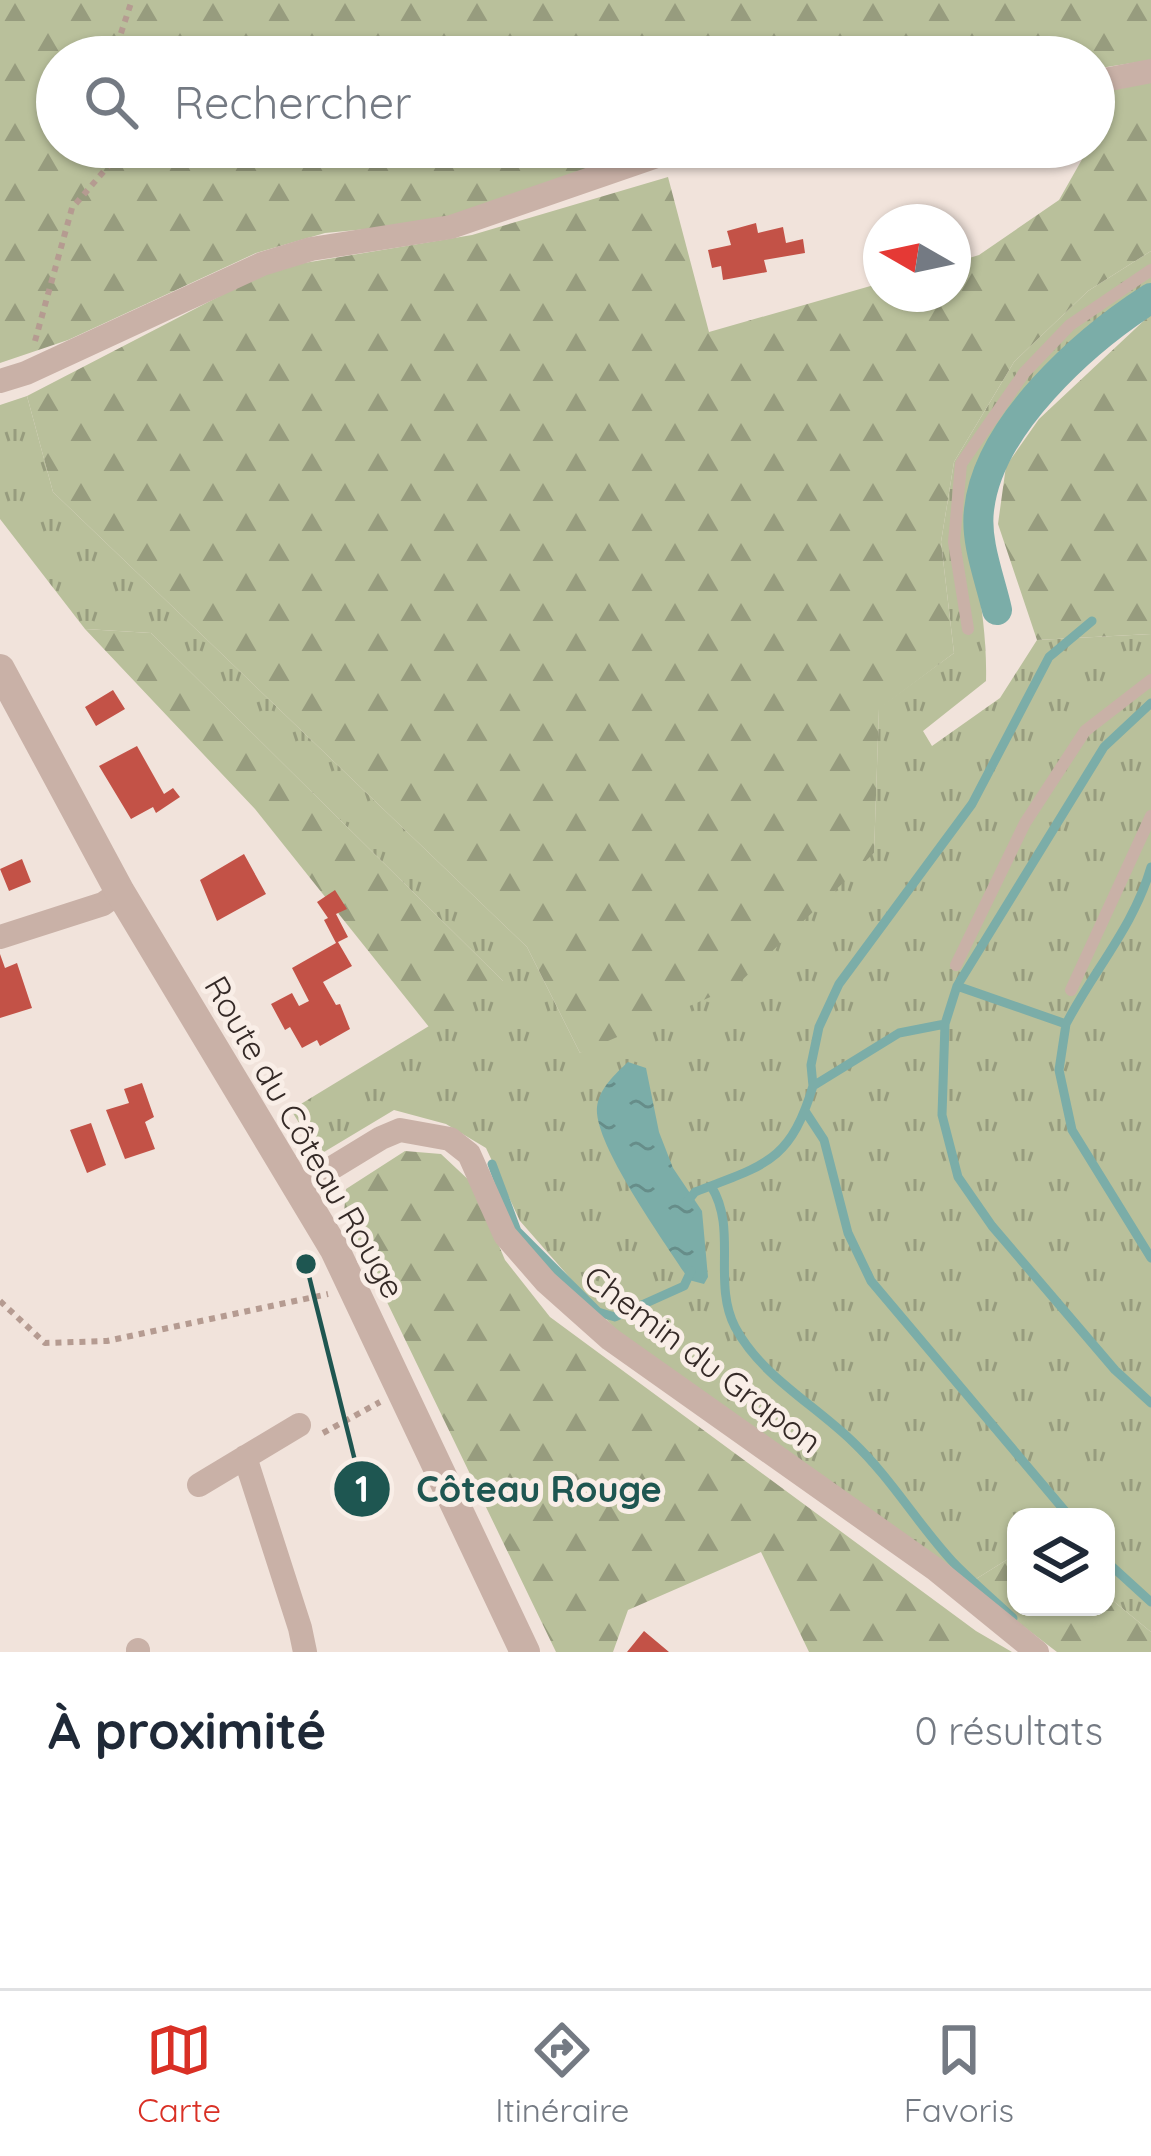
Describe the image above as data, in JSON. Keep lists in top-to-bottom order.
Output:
{
  "streets": {
    "street": ["Route du Côteau Rouge", "Chemin du Grapon"]
  },
  "crossings": [
    ["Route du Côteau Rouge", "Chemin du Grapon"]
  ],
  "places": ["Côteau Rouge"],
  "north": "left",
  "page": {
    "search": "Rechercher",
    "heading": ["À proximité", "0 résultats"],
    "nav": ["Carte", "Itinéraire", "Favoris"]
  }
}
